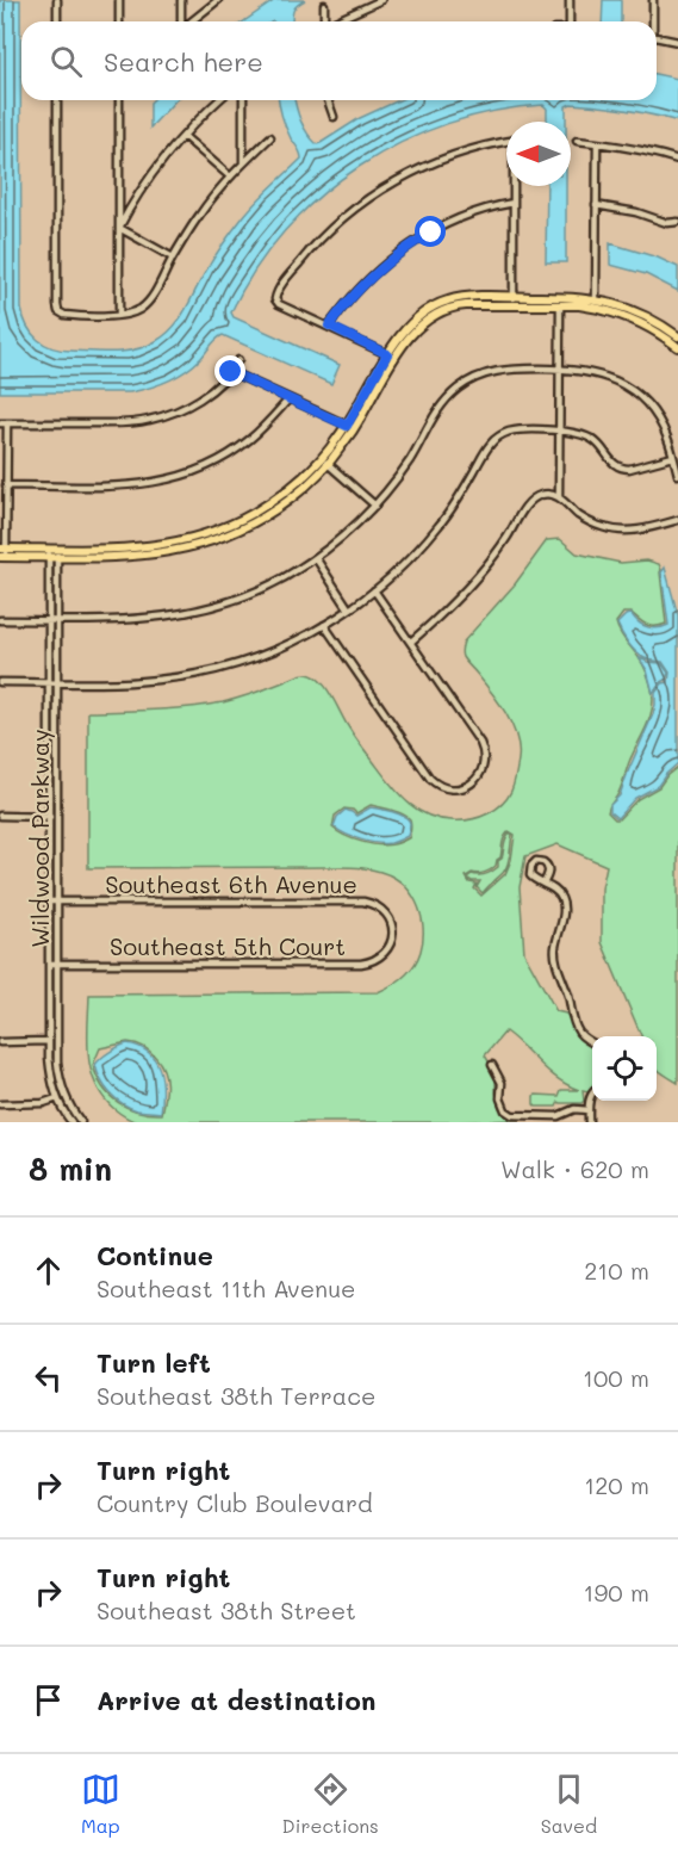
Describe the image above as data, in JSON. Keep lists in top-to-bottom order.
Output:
{
  "streets": {
    "street": ["Wildwood Parkway", "Southeast 6th Avenue", "Southeast 5th Court"]
  },
  "crossings": [
    ["Wildwood Parkway", "Southeast 6th Avenue"],
    ["Wildwood Parkway", "Southeast 5th Court"],
    ["Southeast 6th Avenue", "Southeast 5th Court"]
  ],
  "north": "left",
  "page": {
    "search": "Search here",
    "heading": ["8 min", "Walk · 620 m"],
    "list": [
      ["Continue", "Southeast 11th Avenue", "210 m"],
      ["Turn left", "Southeast 38th Terrace", "100 m"],
      ["Turn right", "Country Club Boulevard", "120 m"],
      ["Turn right", "Southeast 38th Street", "190 m"],
      "Arrive at destination"
    ],
    "nav": ["Map", "Directions", "Saved"]
  }
}
